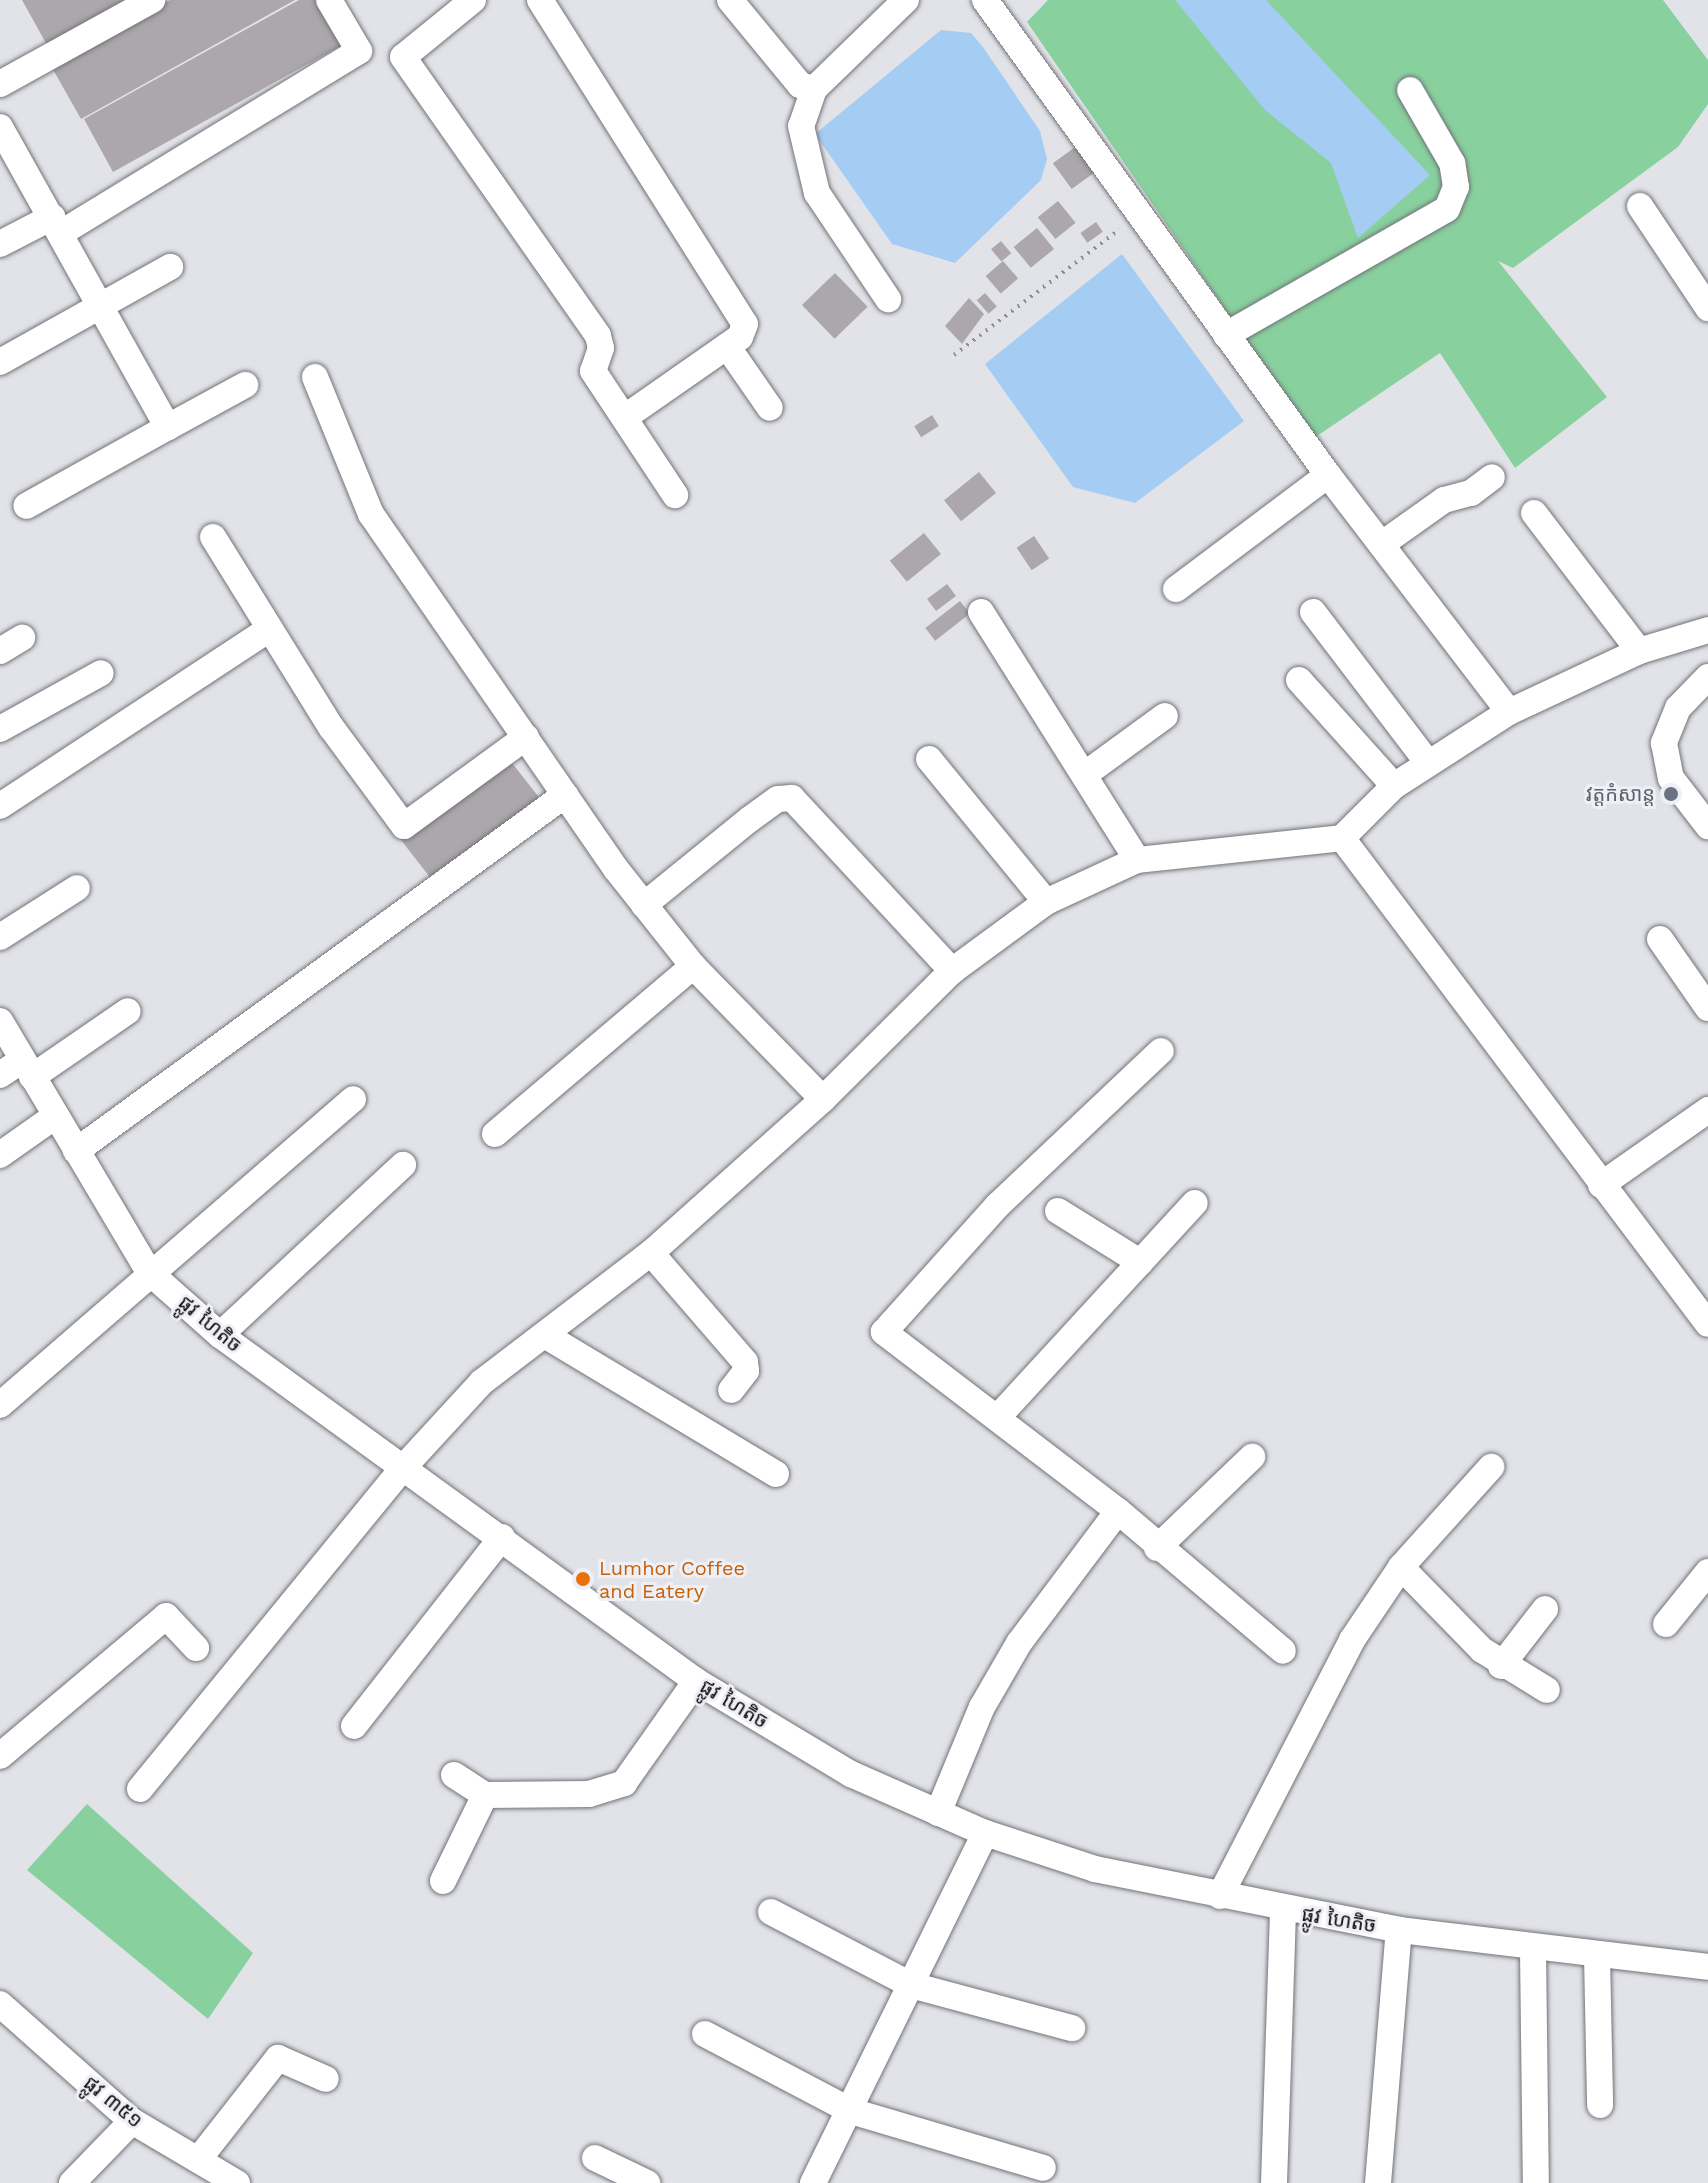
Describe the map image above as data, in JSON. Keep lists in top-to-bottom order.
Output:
{
  "streets": {
    "street": ["ផ្លូវ ហៃតិច", "ផ្លូវ ៣៥១"]
  },
  "places": ["វត្តកំសាន្ត", "Lumhor Coffee and Eatery"]
}
